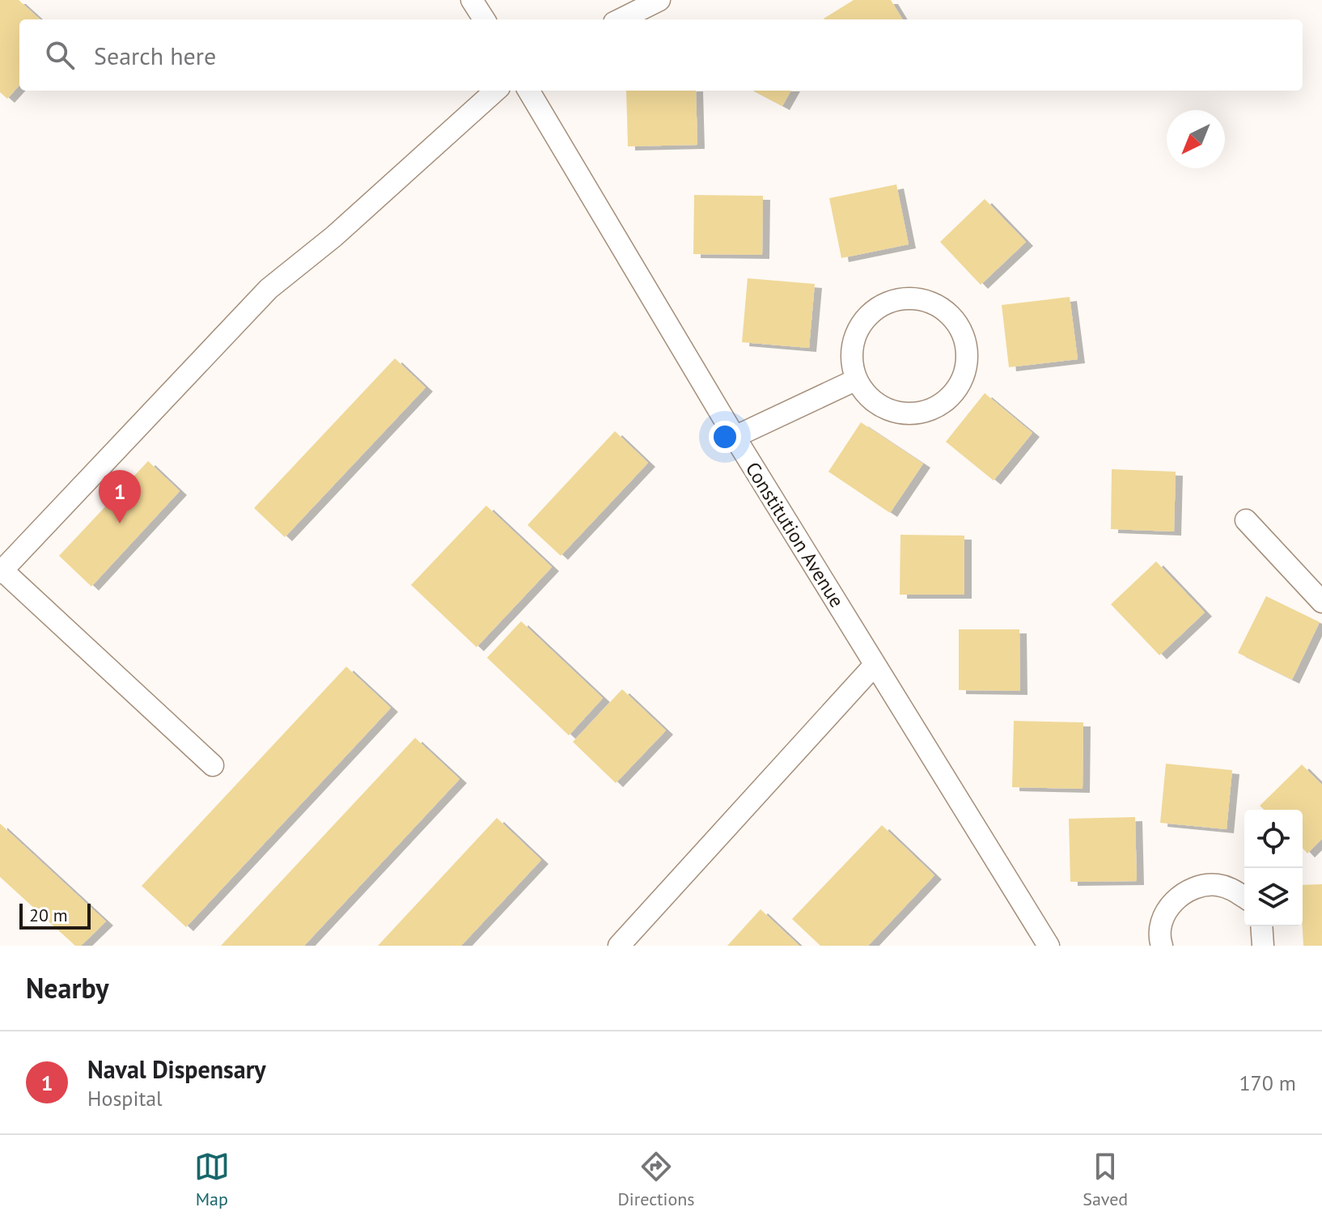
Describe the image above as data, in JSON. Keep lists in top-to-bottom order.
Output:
{
  "streets": {
    "street": ["Constitution Avenue"]
  },
  "scale_bar": "20 m",
  "north": "bottom left",
  "page": {
    "search": "Search here",
    "pins": "1",
    "scale": "20 m",
    "heading": "Nearby",
    "list": [
      {
        "mark": "1",
        "name": "Naval Dispensary",
        "note": "Hospital",
        "value": "170 m"
      }
    ],
    "nav": ["Map", "Directions", "Saved"]
  }
}
